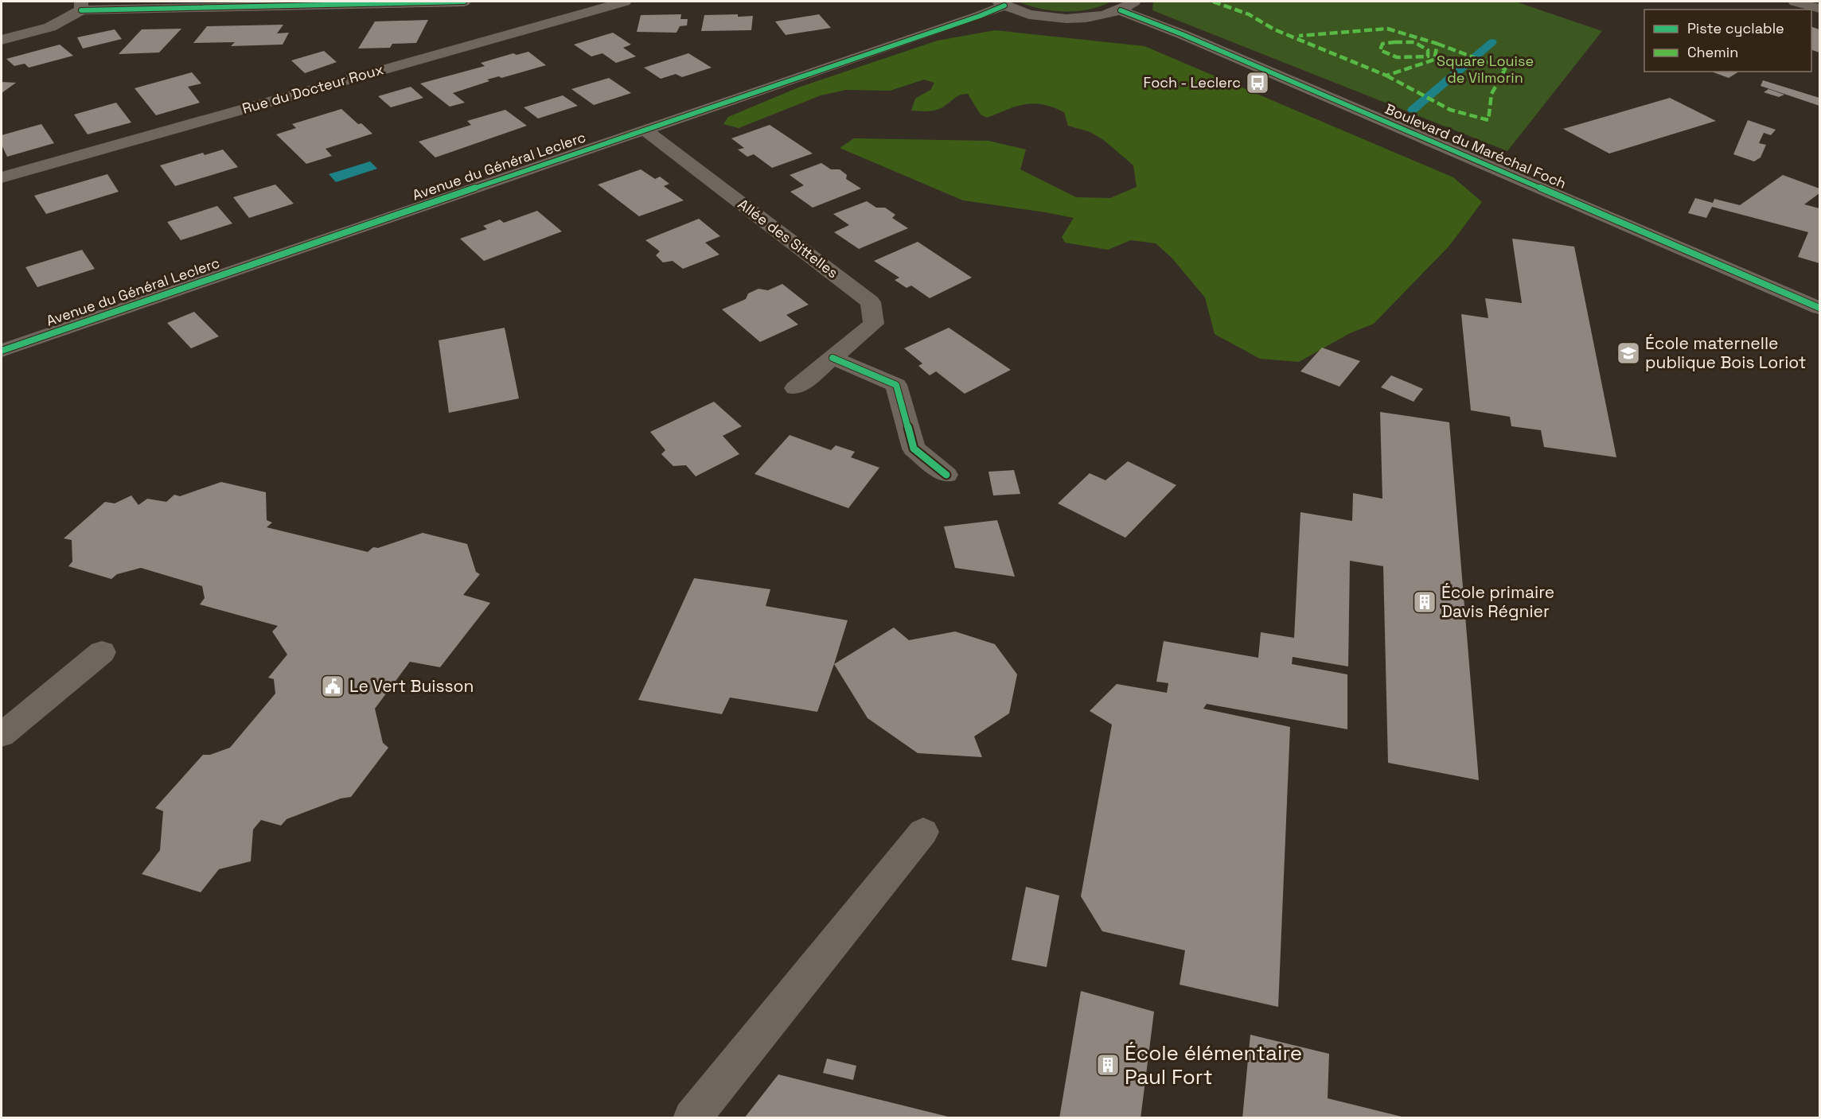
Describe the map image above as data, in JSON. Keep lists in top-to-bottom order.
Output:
{
  "streets": {
    "street": [
      "Rue du Docteur Roux",
      "Boulevard du Maréchal Foch",
      "Avenue du Général Leclerc",
      "Allée des Sittelles"
    ]
  },
  "crossings": [
    ["Avenue du Général Leclerc", "Allée des Sittelles"]
  ],
  "parks": ["Square Louise de Vilmorin"],
  "places": {
    "bus stop": ["Foch - Leclerc"],
    "school or university": ["École maternelle publique Bois Loriot"],
    "building": ["École primaire Davis Régnier", "École élémentaire Paul Fort"],
    "public building": ["Le Vert Buisson"]
  },
  "legend": ["Piste cyclable", "Chemin"]
}
